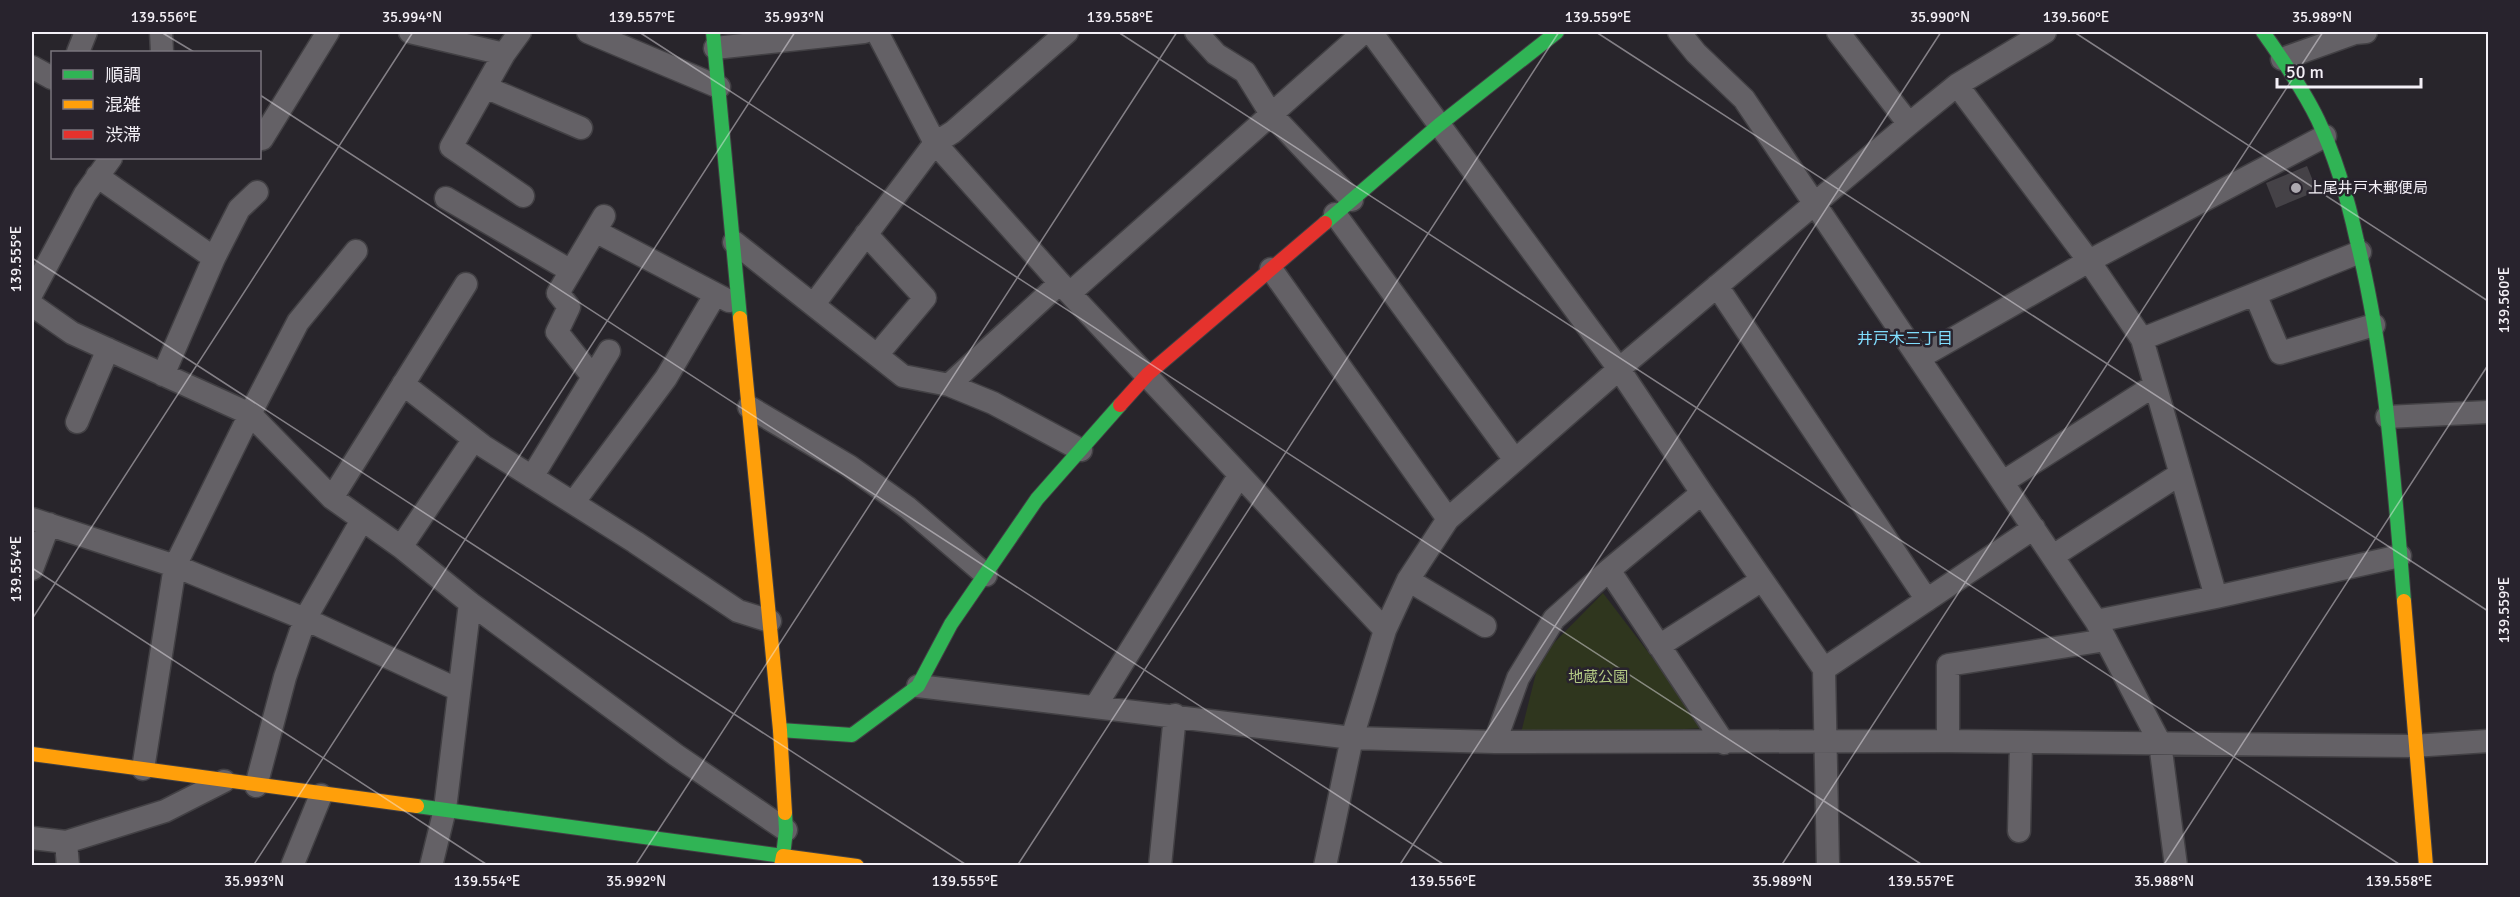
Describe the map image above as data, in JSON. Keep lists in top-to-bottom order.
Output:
{
  "districts": ["井戸木三丁目"],
  "parks": ["地蔵公園"],
  "places": ["上尾井戸木郵便局"],
  "legend": ["順調", "混雑", "渋滞"],
  "scale_bar": "50 m",
  "coordinates": [
    "139.556°E",
    "35.994°N",
    "139.557°E",
    "35.993°N",
    "139.558°E",
    "139.559°E",
    "35.990°N",
    "139.560°E",
    "35.989°N",
    "139.555°E",
    "139.554°E",
    "35.992°N",
    "35.988°N"
  ]
}
